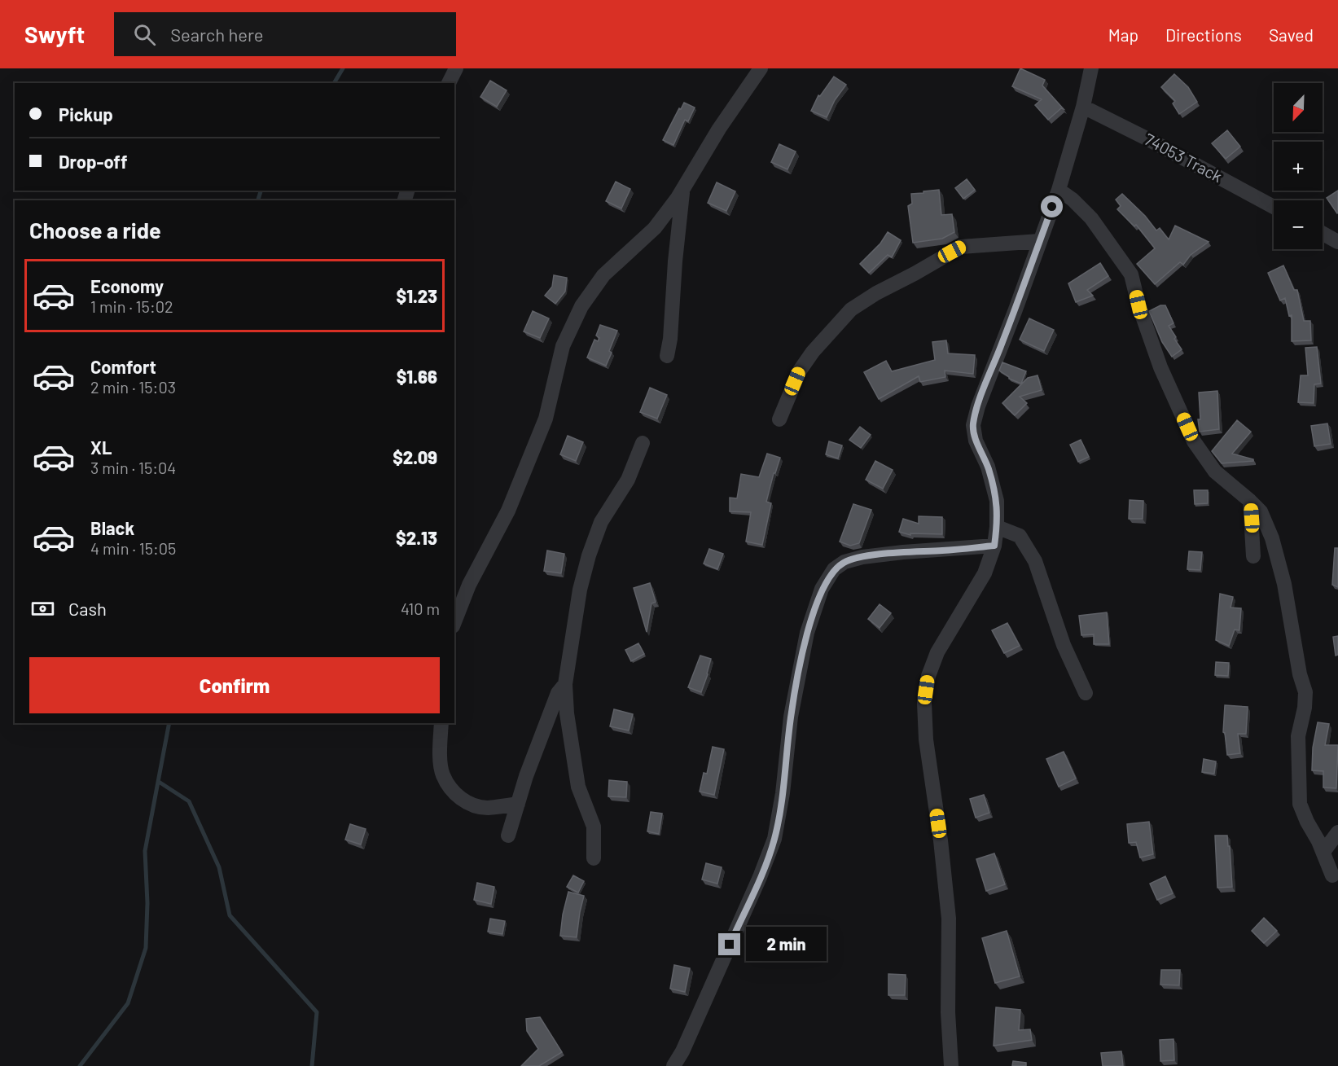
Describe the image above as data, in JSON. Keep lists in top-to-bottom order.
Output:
{
  "streets": {
    "street": ["74053 Track"]
  },
  "north": "bottom left",
  "page": {
    "header": "Swyft",
    "search": "Search here",
    "nav": ["Map", "Directions", "Saved"],
    "map_buttons": ["+", "−"],
    "banner": ["Pickup", "Drop-off"],
    "heading": "Choose a ride",
    "list": [
      {
        "name": "Economy",
        "note": "1 min · 15:02",
        "value": "$1.23"
      },
      {
        "name": "Comfort",
        "note": "2 min · 15:03",
        "value": "$1.66"
      },
      {
        "name": "XL",
        "note": "3 min · 15:04",
        "value": "$2.09"
      },
      {
        "name": "Black",
        "note": "4 min · 15:05",
        "value": "$2.13"
      }
    ],
    "pay": ["Cash", "410 m"],
    "buttons": "Confirm",
    "bubble": "2 min"
  }
}
